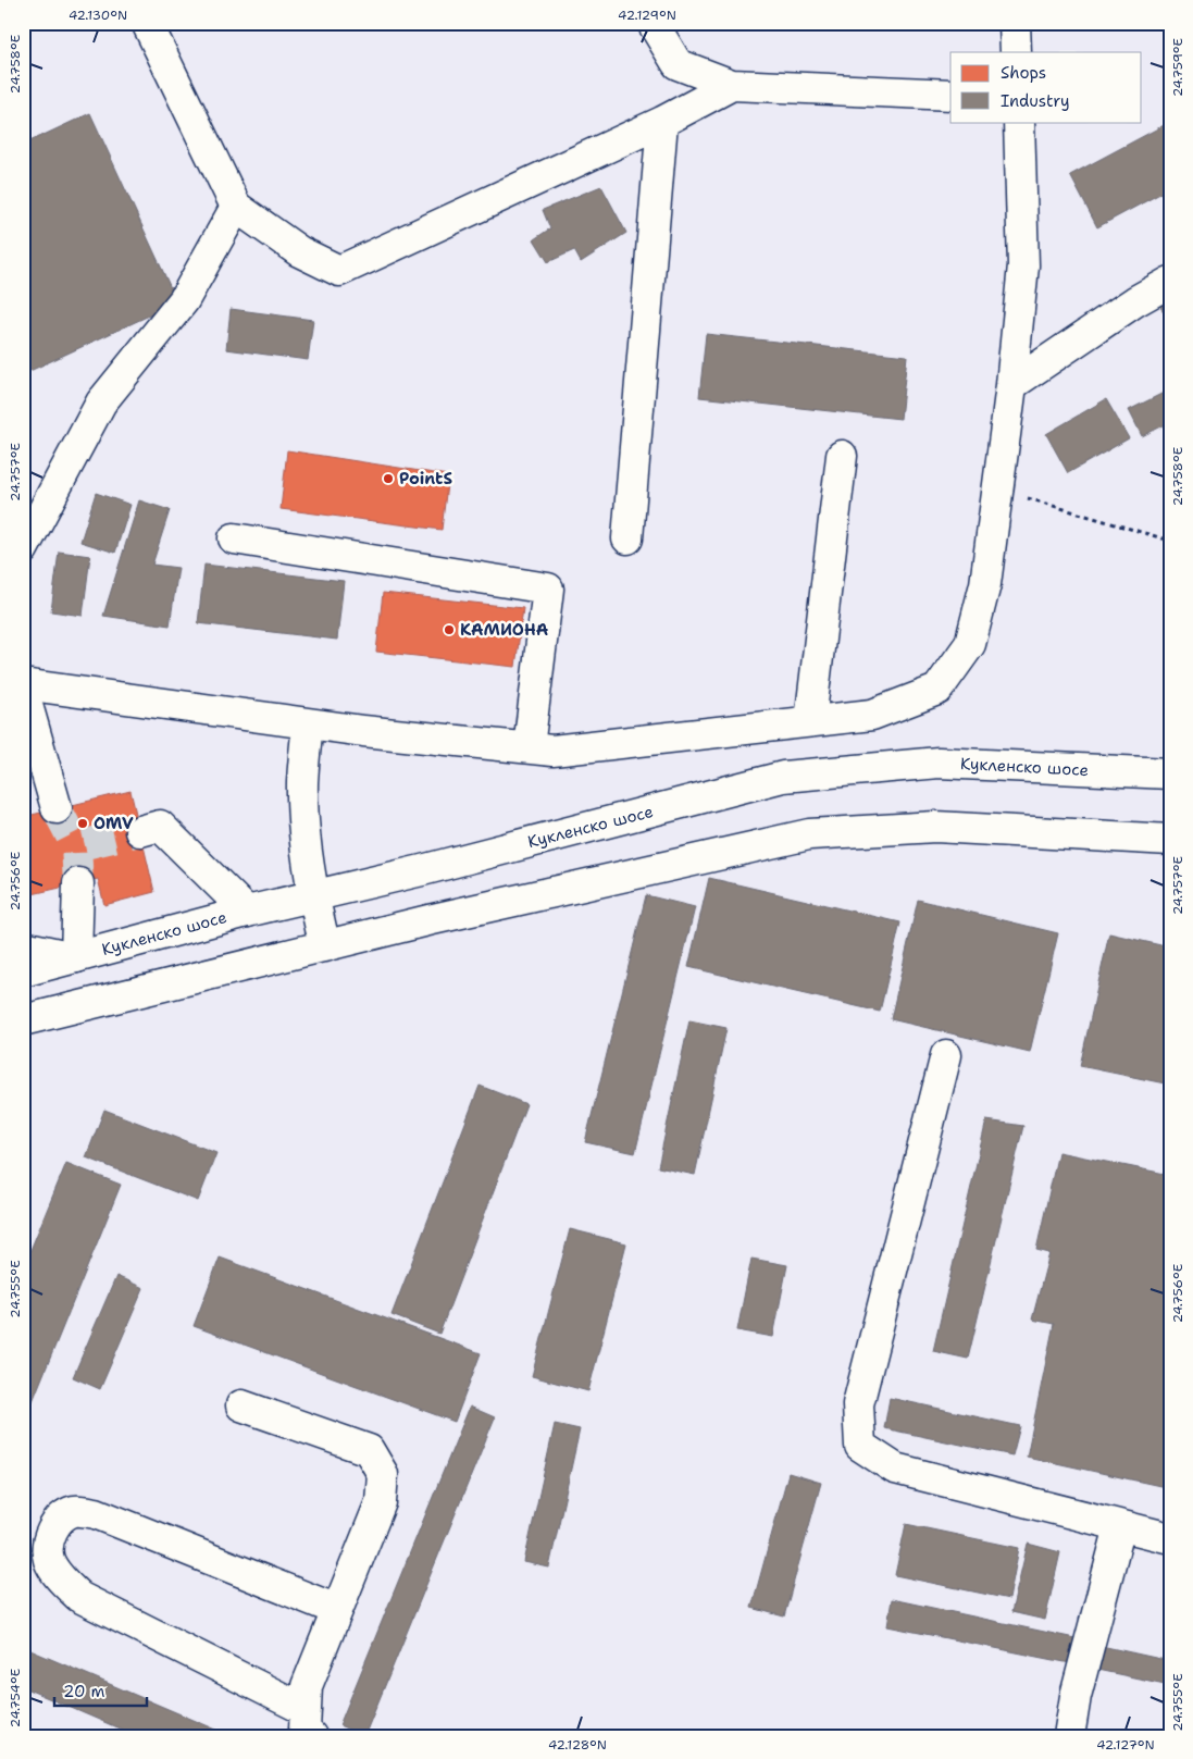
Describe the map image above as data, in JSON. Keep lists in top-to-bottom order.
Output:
{
  "streets": {
    "main road": ["Кукленско шосе"]
  },
  "places": ["PointS", "КАМИОНА", "OMV"],
  "legend": ["Shops", "Industry"],
  "scale_bar": "20 m",
  "coordinates": [
    "42.130°N",
    "42.129°N",
    "24.758°E",
    "24.759°E",
    "24.757°E",
    "24.756°E",
    "24.755°E",
    "24.754°E",
    "42.128°N",
    "42.127°N"
  ]
}
